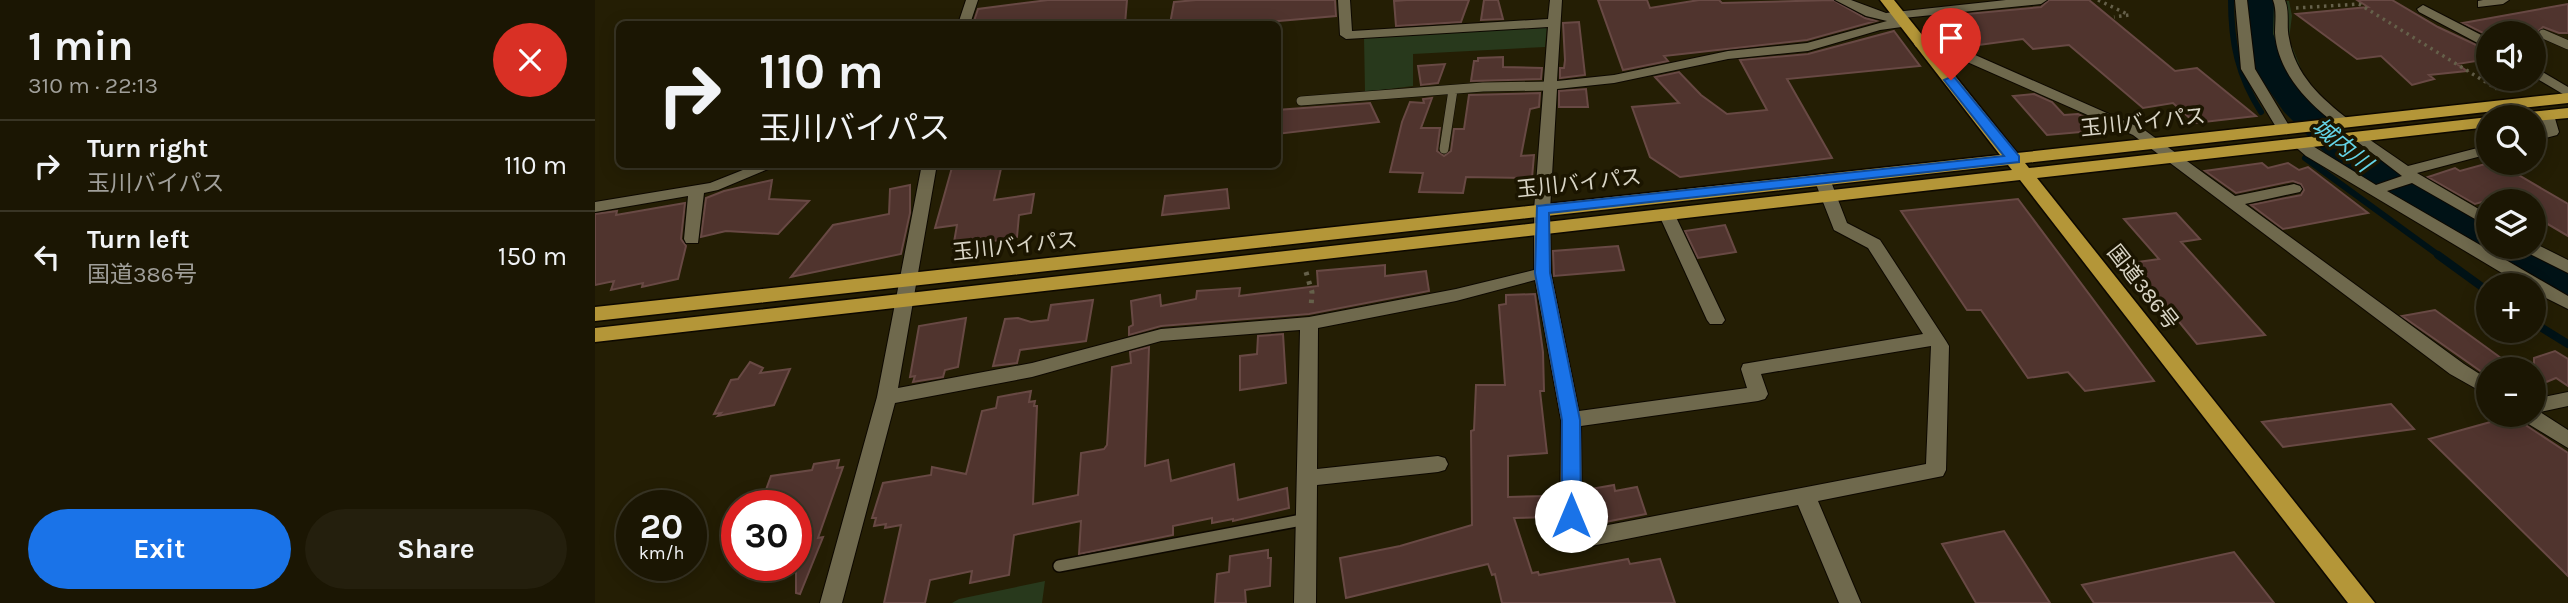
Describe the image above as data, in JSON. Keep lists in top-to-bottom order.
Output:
{
  "streets": {
    "highway": ["玉川バイパス", "国道386号"]
  },
  "crossings": [
    ["玉川バイパス", "国道386号"]
  ],
  "water": ["城内川"],
  "page": {
    "heading": ["1 min", "310 m · 22:13"],
    "map_buttons": ["+", "−"],
    "turn": ["110 m", "玉川バイパス"],
    "list": [
      {
        "name": "Turn right",
        "note": "玉川バイパス",
        "value": "110 m"
      },
      {
        "name": "Turn left",
        "note": "国道386号",
        "value": "150 m"
      }
    ],
    "speed": "20 km/h",
    "limit": "30",
    "buttons": ["Exit", "Share"]
  }
}
